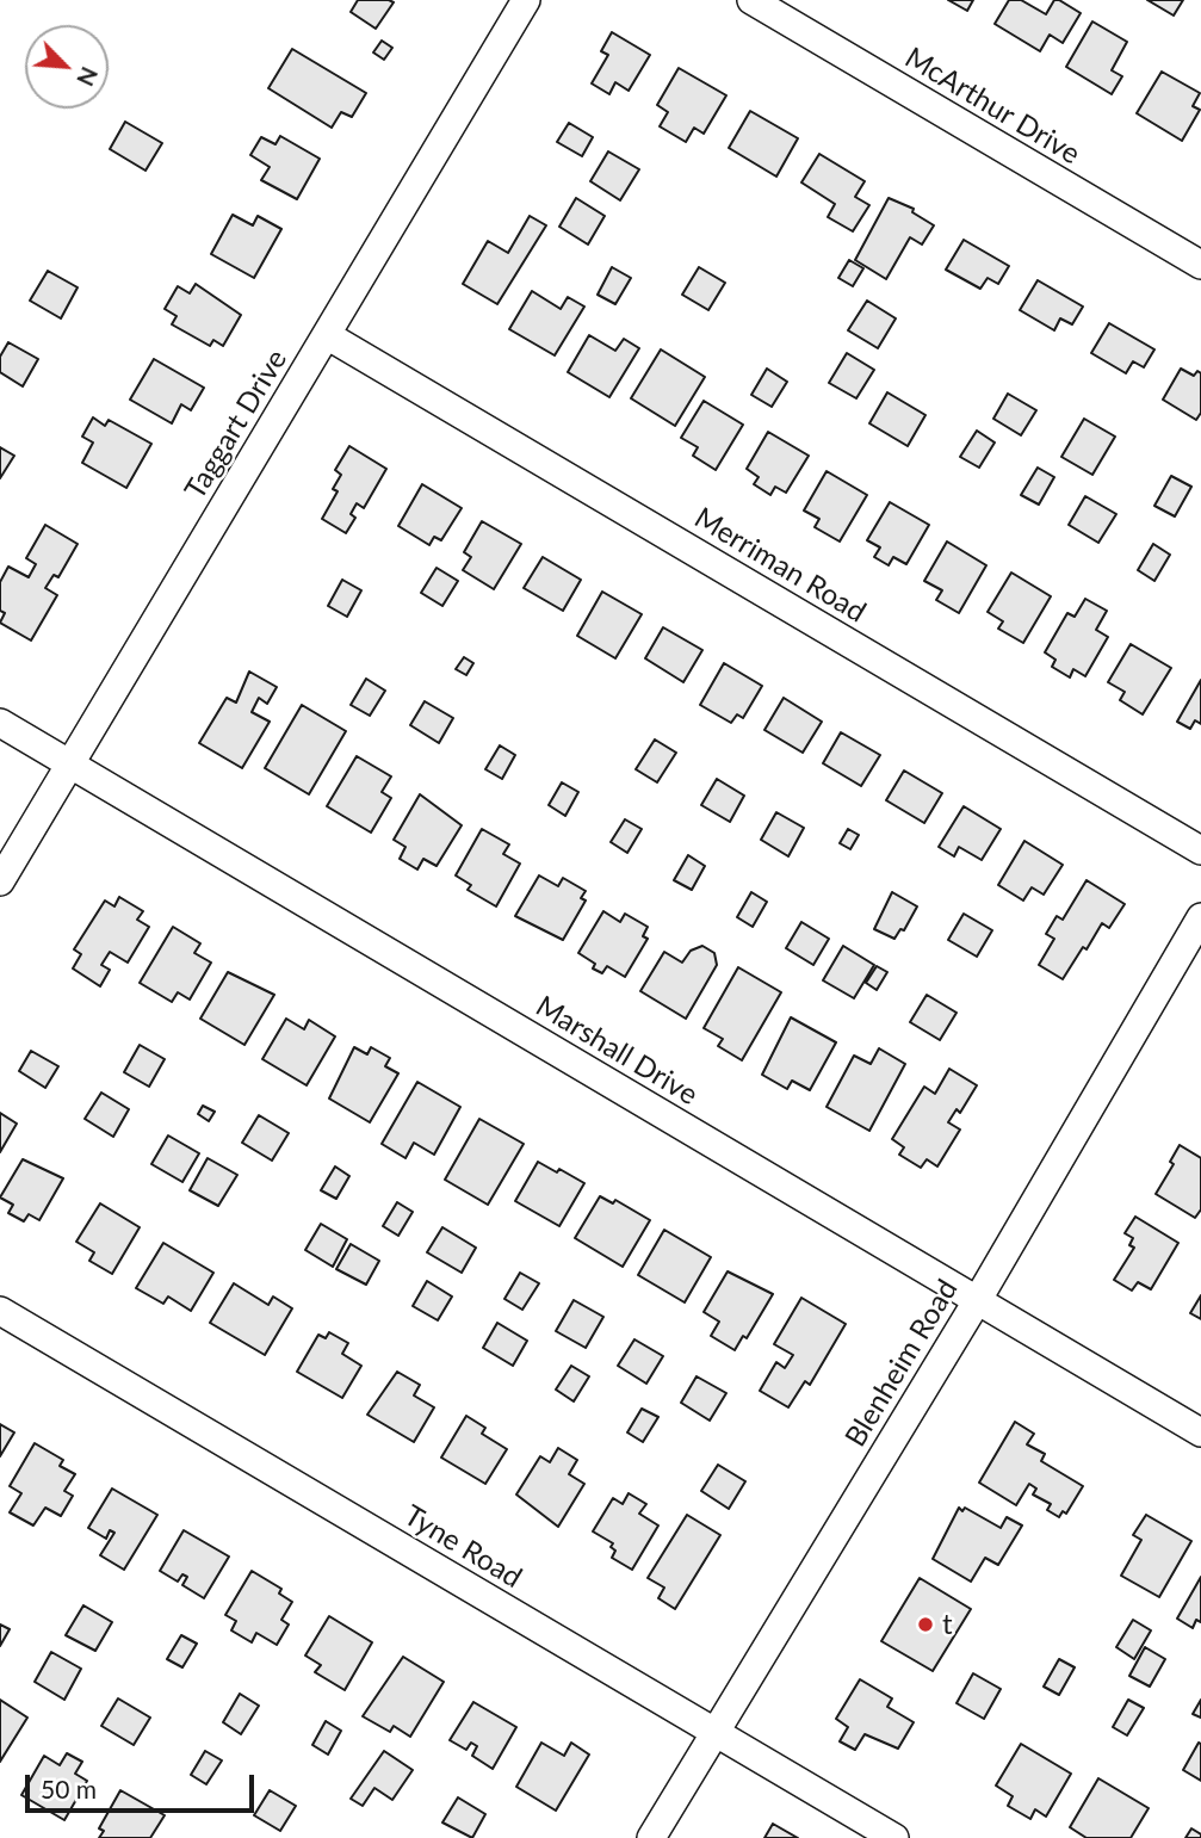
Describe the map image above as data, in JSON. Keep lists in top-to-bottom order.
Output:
{
  "streets": {
    "street": [
      "McArthur Drive",
      "Taggart Drive",
      "Merriman Road",
      "Marshall Drive",
      "Blenheim Road",
      "Tyne Road"
    ]
  },
  "crossings": [
    ["Taggart Drive", "Merriman Road"],
    ["Taggart Drive", "Marshall Drive"],
    ["Marshall Drive", "Blenheim Road"],
    ["Blenheim Road", "Tyne Road"]
  ],
  "places": ["t"],
  "scale_bar": "50 m",
  "north": "bottom right"
}
